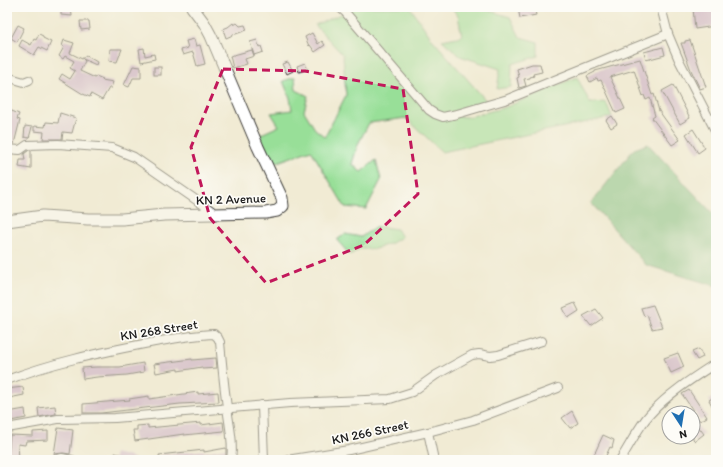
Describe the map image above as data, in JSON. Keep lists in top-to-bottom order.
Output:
{
  "streets": {
    "main road": ["KN 2 Avenue"],
    "street": ["KN 268 Street", "KN 266 Street"]
  },
  "north": "bottom"
}
